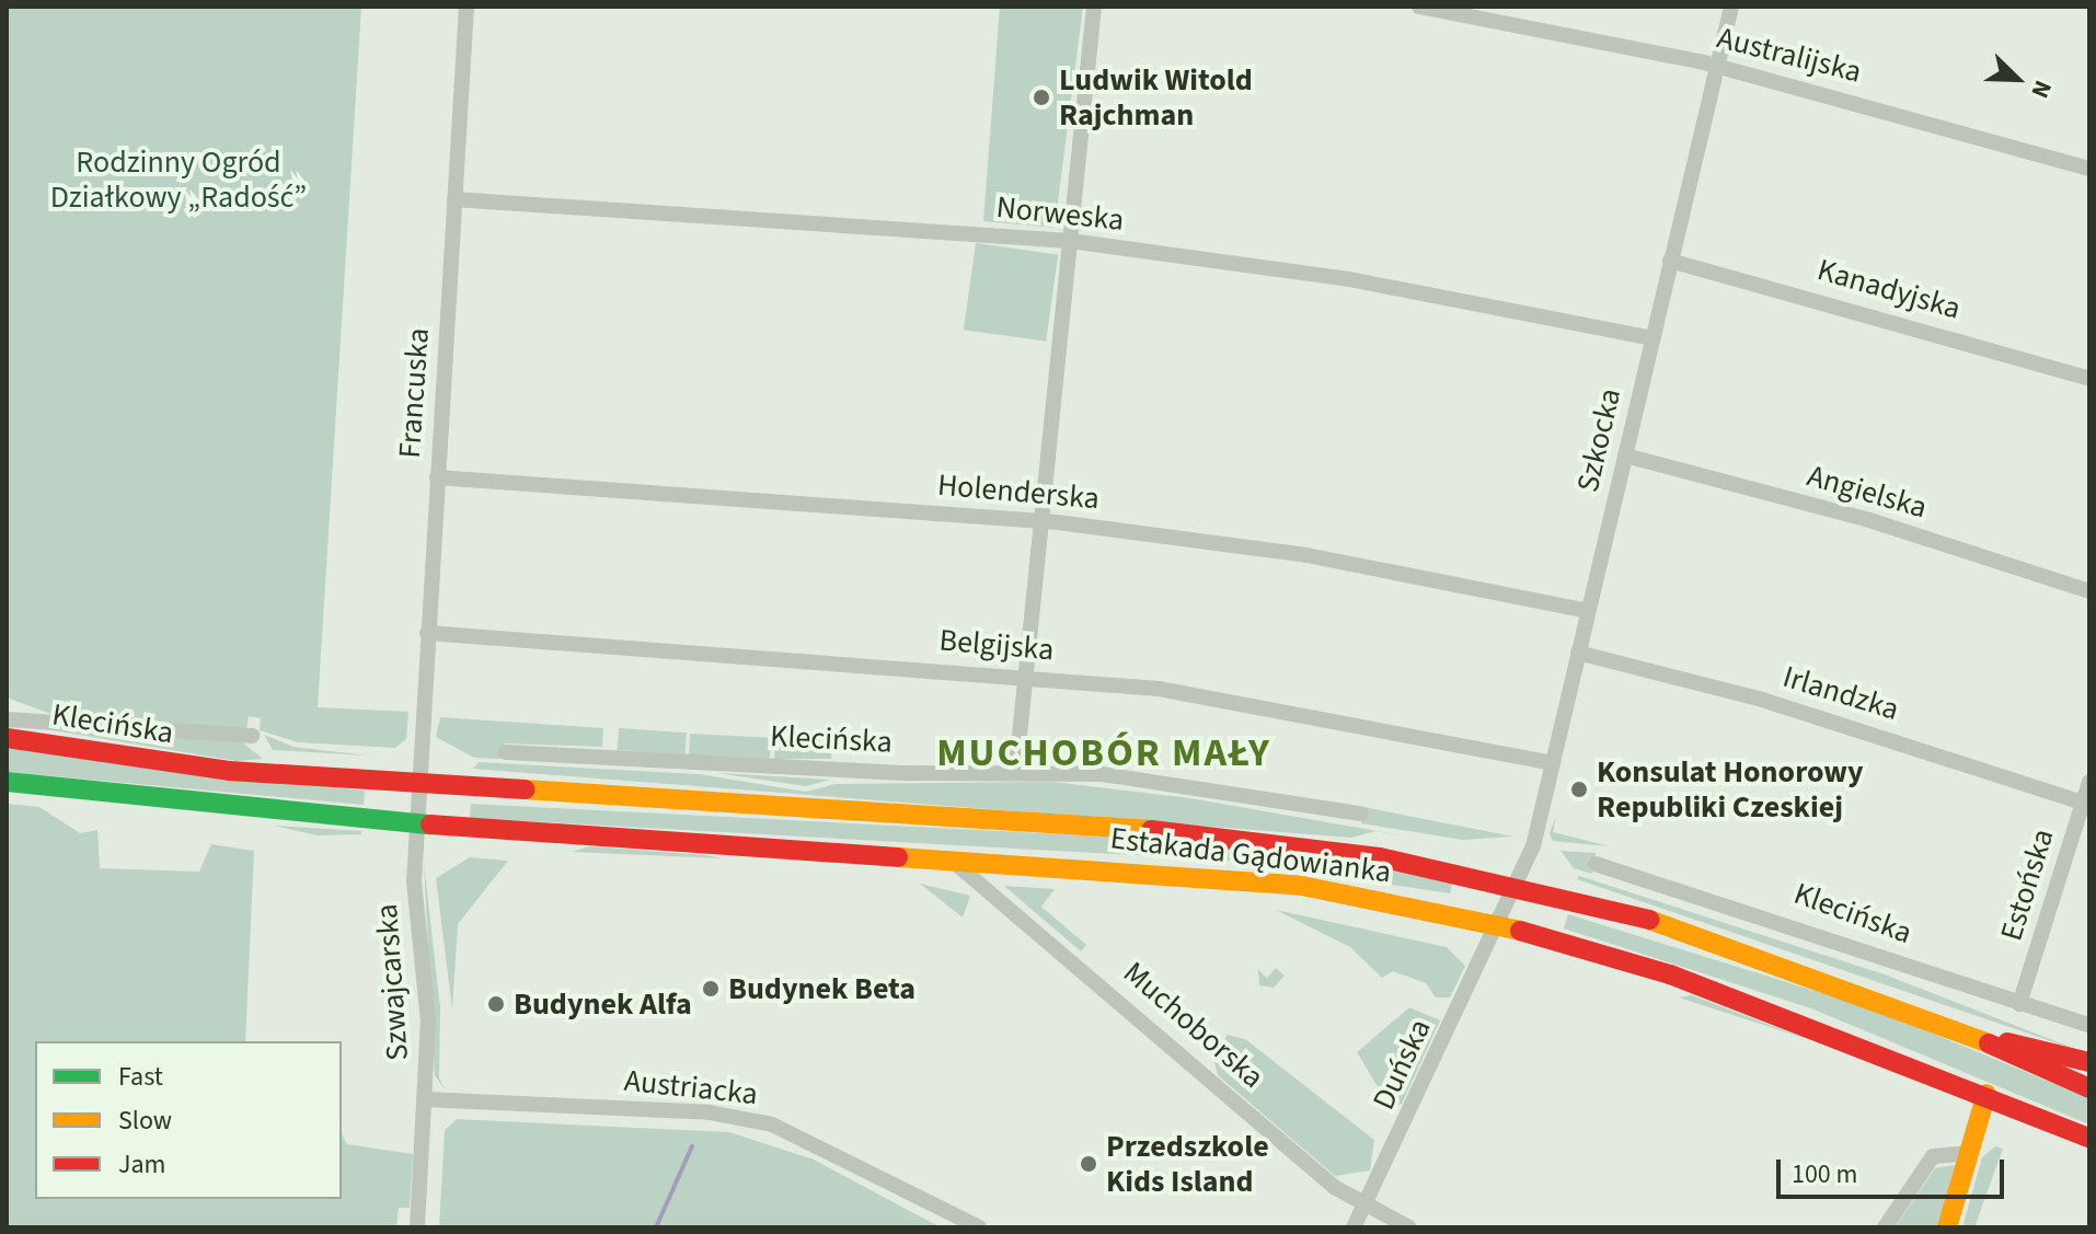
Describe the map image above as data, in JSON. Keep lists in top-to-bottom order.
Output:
{
  "streets": {
    "main road": ["Klecińska", "Estakada Gądowianka"],
    "street": [
      "Australijska",
      "Norweska",
      "Kanadyjska",
      "Francuska",
      "Szkocka",
      "Holenderska",
      "Angielska",
      "Belgijska",
      "Irlandzka",
      "Estońska",
      "Szwajcarska",
      "Muchoborska",
      "Duńska",
      "Austriacka"
    ]
  },
  "crossings": [
    ["Australijska", "Szkocka"],
    ["Norweska", "Francuska"],
    ["Norweska", "Szkocka"],
    ["Kanadyjska", "Szkocka"],
    ["Francuska", "Holenderska"],
    ["Francuska", "Belgijska"],
    ["Francuska", "Klecińska"],
    ["Francuska", "Estakada Gądowianka"],
    ["Francuska", "Szwajcarska"],
    ["Szkocka", "Holenderska"],
    ["Szkocka", "Angielska"],
    ["Szkocka", "Belgijska"],
    ["Szkocka", "Irlandzka"],
    ["Szkocka", "Estakada Gądowianka"],
    ["Szkocka", "Duńska"],
    ["Irlandzka", "Estońska"],
    ["Klecińska", "Estakada Gądowianka"],
    ["Klecińska", "Estońska"],
    ["Klecińska", "Szwajcarska"],
    ["Estakada Gądowianka", "Szwajcarska"],
    ["Estakada Gądowianka", "Muchoborska"],
    ["Estakada Gądowianka", "Duńska"],
    ["Szwajcarska", "Austriacka"],
    ["Muchoborska", "Duńska"]
  ],
  "districts": ["MUCHOBÓR MAŁY"],
  "parks": ["Rodzinny Ogród Działkowy „Radość”"],
  "places": [
    "Ludwik Witold Rajchman",
    "Konsulat Honorowy Republiki Czeskiej",
    "Budynek Beta",
    "Budynek Alfa",
    "Przedszkole Kids Island"
  ],
  "legend": ["Fast", "Slow", "Jam"],
  "scale_bar": "100 m",
  "north": "bottom right"
}
